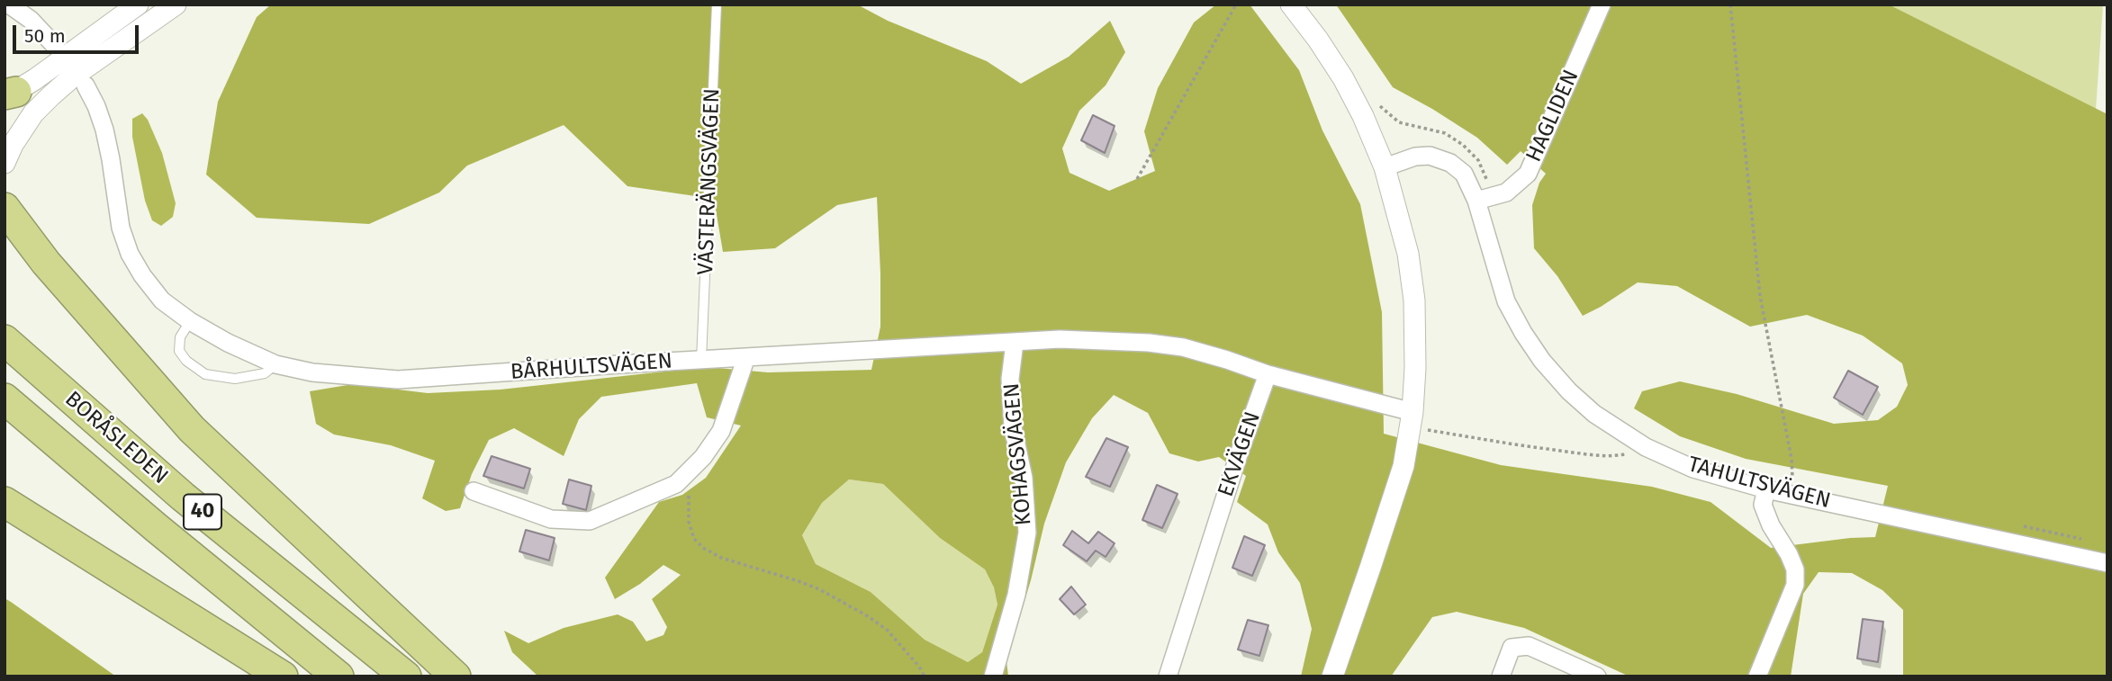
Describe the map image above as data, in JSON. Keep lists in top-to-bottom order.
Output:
{
  "streets": {
    "highway": ["BORÅSLEDEN", "40"],
    "street": [
      "HAGLIDEN",
      "BÅRHULTSVÄGEN",
      "KOHAGSVÄGEN",
      "EKVÄGEN",
      "TAHULTSVÄGEN"
    ],
    "lane": ["VÄSTERÄNGSVÄGEN"]
  },
  "crossings": [
    ["HAGLIDEN", "TAHULTSVÄGEN"],
    ["VÄSTERÄNGSVÄGEN", "BÅRHULTSVÄGEN"],
    ["BÅRHULTSVÄGEN", "KOHAGSVÄGEN"],
    ["BÅRHULTSVÄGEN", "EKVÄGEN"]
  ],
  "scale_bar": "50 m"
}
